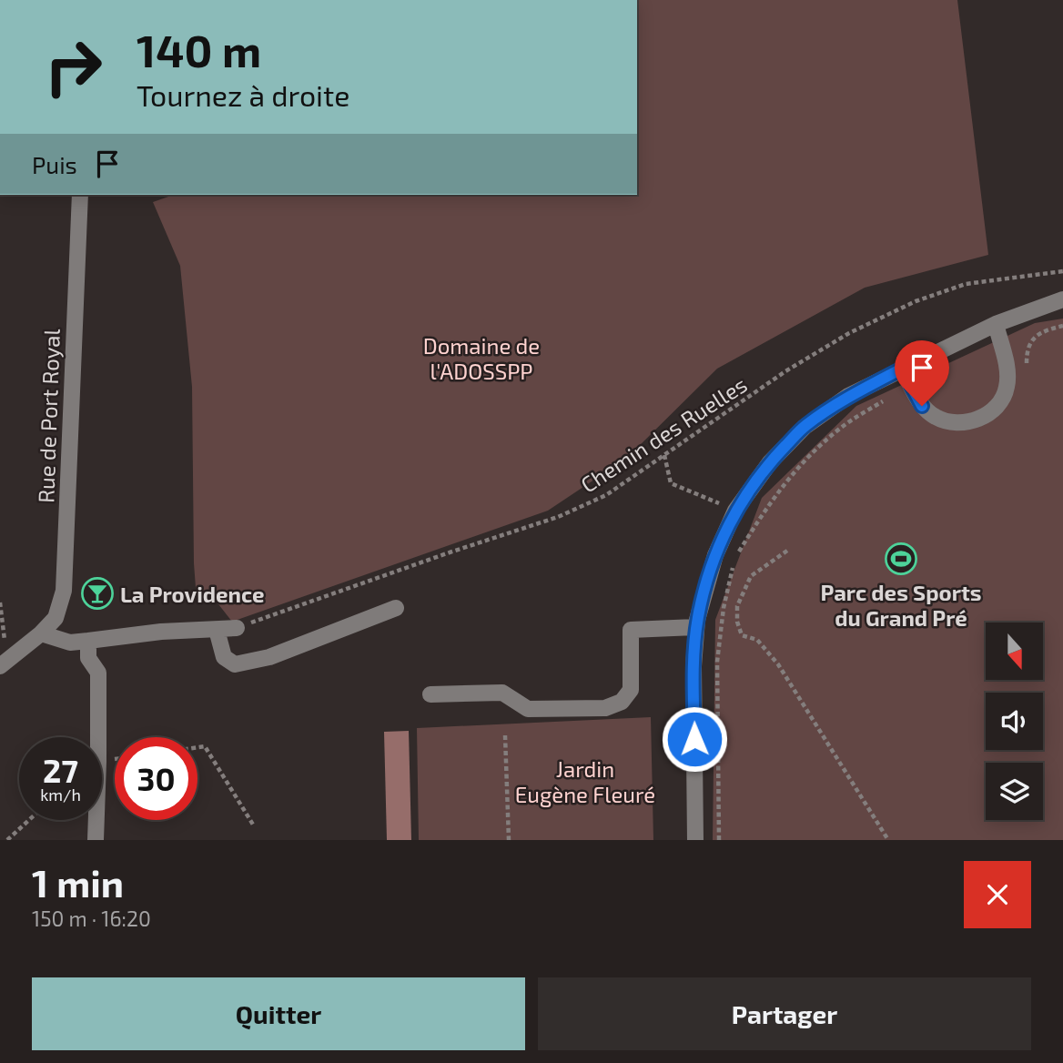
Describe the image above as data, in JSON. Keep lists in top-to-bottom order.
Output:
{
  "streets": {
    "street": ["Rue de Port Royal"],
    "path": ["Chemin des Ruelles"]
  },
  "parks": ["Domaine de l'ADOSSPP", "Jardin Eugène Fleuré"],
  "places": {
    "sports": ["Parc des Sports du Grand Pré"],
    "bar": ["La Providence"]
  },
  "north": "bottom",
  "page": {
    "turn": ["140 m", "Tournez à droite"],
    "then": "Puis",
    "speed": "27 km/h",
    "limit": "30",
    "heading": ["1 min", "150 m · 16:20"],
    "buttons": ["Quitter", "Partager"]
  }
}
